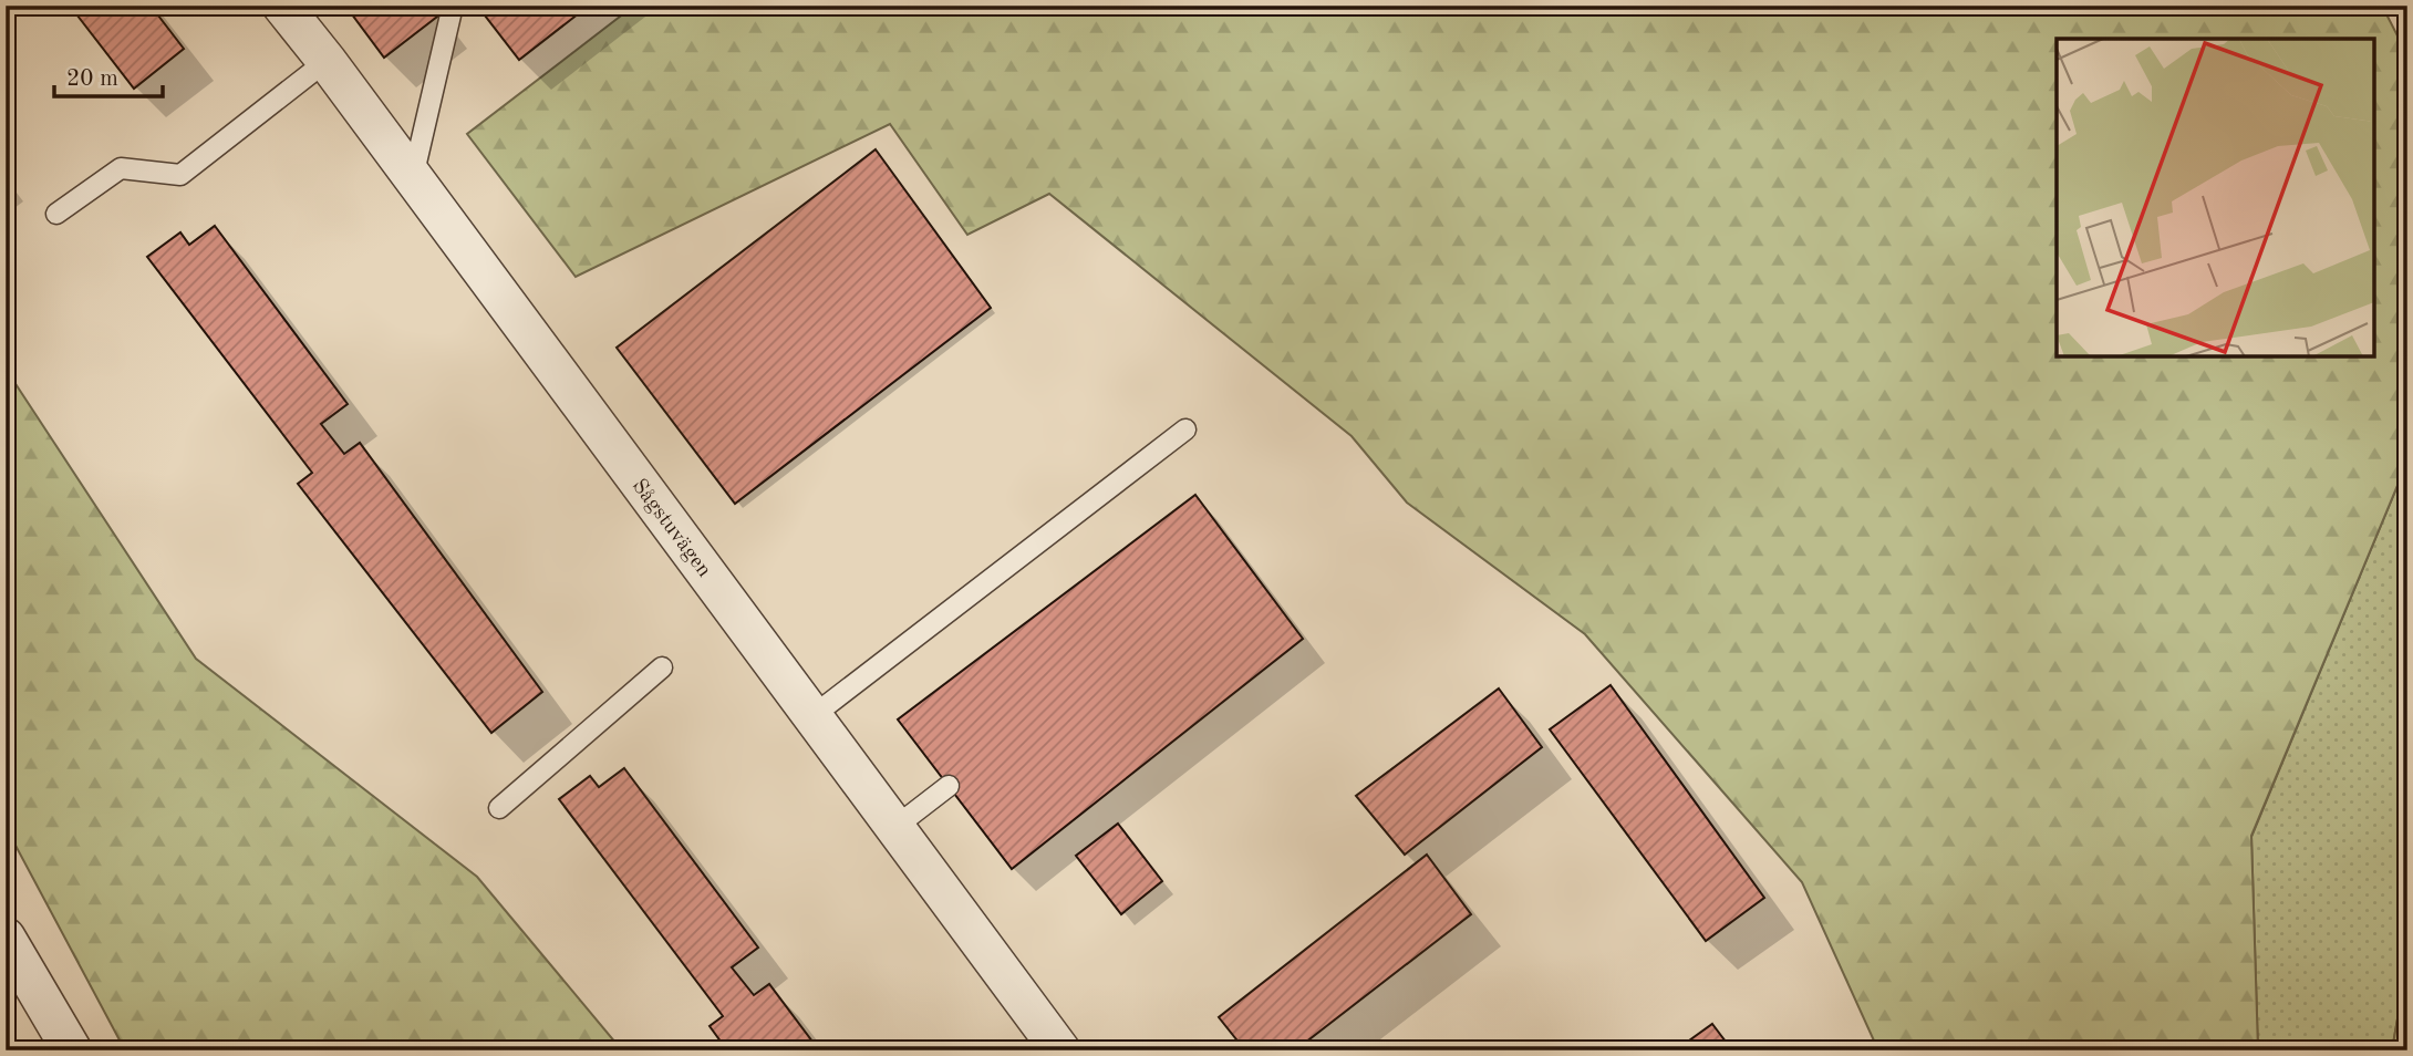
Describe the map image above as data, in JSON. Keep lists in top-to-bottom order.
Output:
{
  "streets": {
    "street": ["Sågstuvägen"]
  },
  "scale_bar": "20 m"
}
